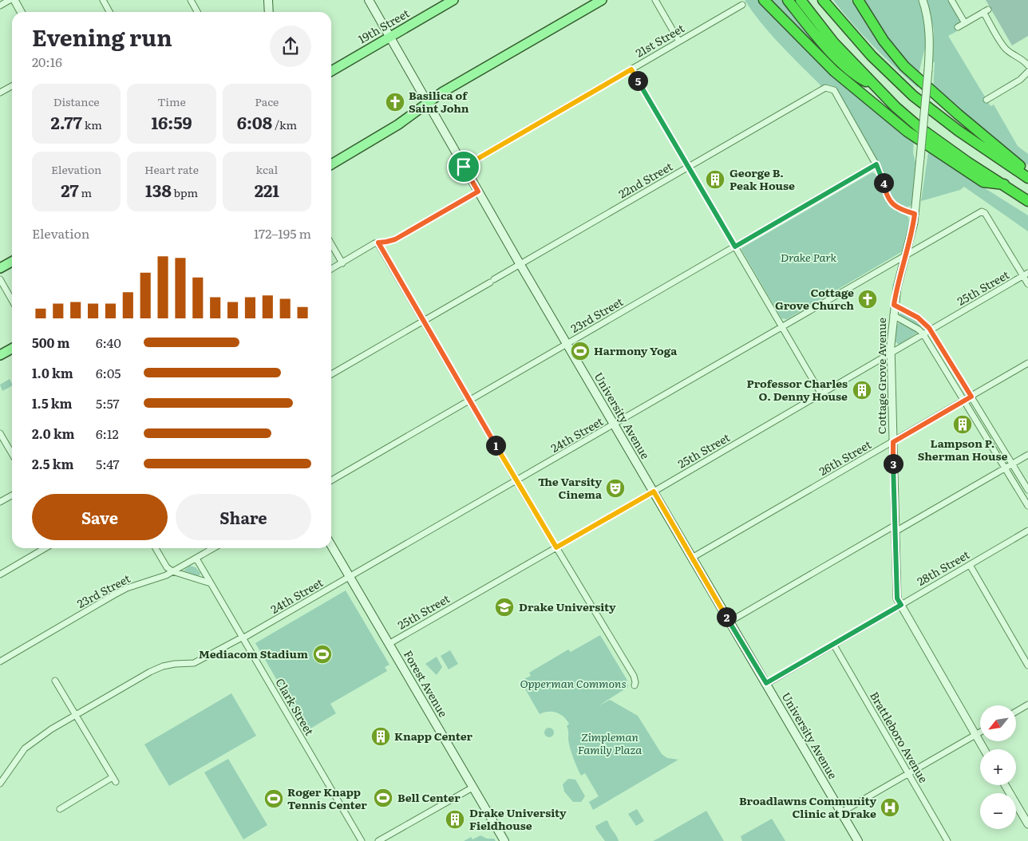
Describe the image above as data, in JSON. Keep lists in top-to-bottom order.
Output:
{
  "streets": {
    "main road": ["19th Street", "University Avenue", "Forest Avenue"],
    "street": [
      "21st Street",
      "22nd Street",
      "25th Street",
      "23rd Street",
      "Cottage Grove Avenue",
      "24th Street",
      "26th Street",
      "28th Street",
      "Clark Street",
      "Brattleboro Avenue"
    ]
  },
  "crossings": [
    ["19th Street", "University Avenue"],
    ["21st Street", "University Avenue"],
    ["22nd Street", "23rd Street"],
    ["22nd Street", "University Avenue"],
    ["25th Street", "Cottage Grove Avenue"],
    ["25th Street", "University Avenue"],
    ["25th Street", "24th Street"],
    ["25th Street", "Forest Avenue"],
    ["23rd Street", "University Avenue"],
    ["23rd Street", "Clark Street"],
    ["Cottage Grove Avenue", "24th Street"],
    ["Cottage Grove Avenue", "26th Street"],
    ["Cottage Grove Avenue", "28th Street"],
    ["University Avenue", "24th Street"],
    ["University Avenue", "26th Street"],
    ["University Avenue", "28th Street"],
    ["24th Street", "Forest Avenue"],
    ["24th Street", "Clark Street"],
    ["28th Street", "Brattleboro Avenue"]
  ],
  "parks": ["Drake Park", "Opperman Commons", "Zimpleman Family Plaza"],
  "places": {
    "church": ["Basilica of Saint John", "Cottage Grove Church"],
    "building": [
      "George B. Peak House",
      "Professor Charles O. Denny House",
      "Lampson P. Sherman House",
      "Knapp Center",
      "Drake University Fieldhouse"
    ],
    "sports": [
      "Harmony Yoga",
      "Mediacom Stadium",
      "Bell Center",
      "Roger Knapp Tennis Center"
    ],
    "theatre": ["The Varsity Cinema"],
    "school or university": ["Drake University"],
    "hospital": ["Broadlawns Community Clinic at Drake"]
  },
  "north": "bottom left",
  "page": {
    "heading": ["Evening run", "20:16"],
    "pins": [
      "5",
      "4",
      "1",
      "3",
      "2"
    ],
    "stats": [
      ["Distance", "2.77 km"],
      ["Time", "16:59"],
      ["Pace", "6:08 /km"],
      ["Elevation", "27 m"],
      ["Heart rate", "138 bpm"],
      ["kcal", "221"]
    ],
    "chart": ["Elevation", "172–195 m"],
    "list": [
      {
        "name": "500 m",
        "note": "6:40"
      },
      {
        "name": "1.0 km",
        "note": "6:05"
      },
      {
        "name": "1.5 km",
        "note": "5:57"
      },
      {
        "name": "2.0 km",
        "note": "6:12"
      },
      {
        "name": "2.5 km",
        "note": "5:47"
      }
    ],
    "buttons": ["Save", "Share"],
    "map_buttons": ["+", "−"]
  }
}
